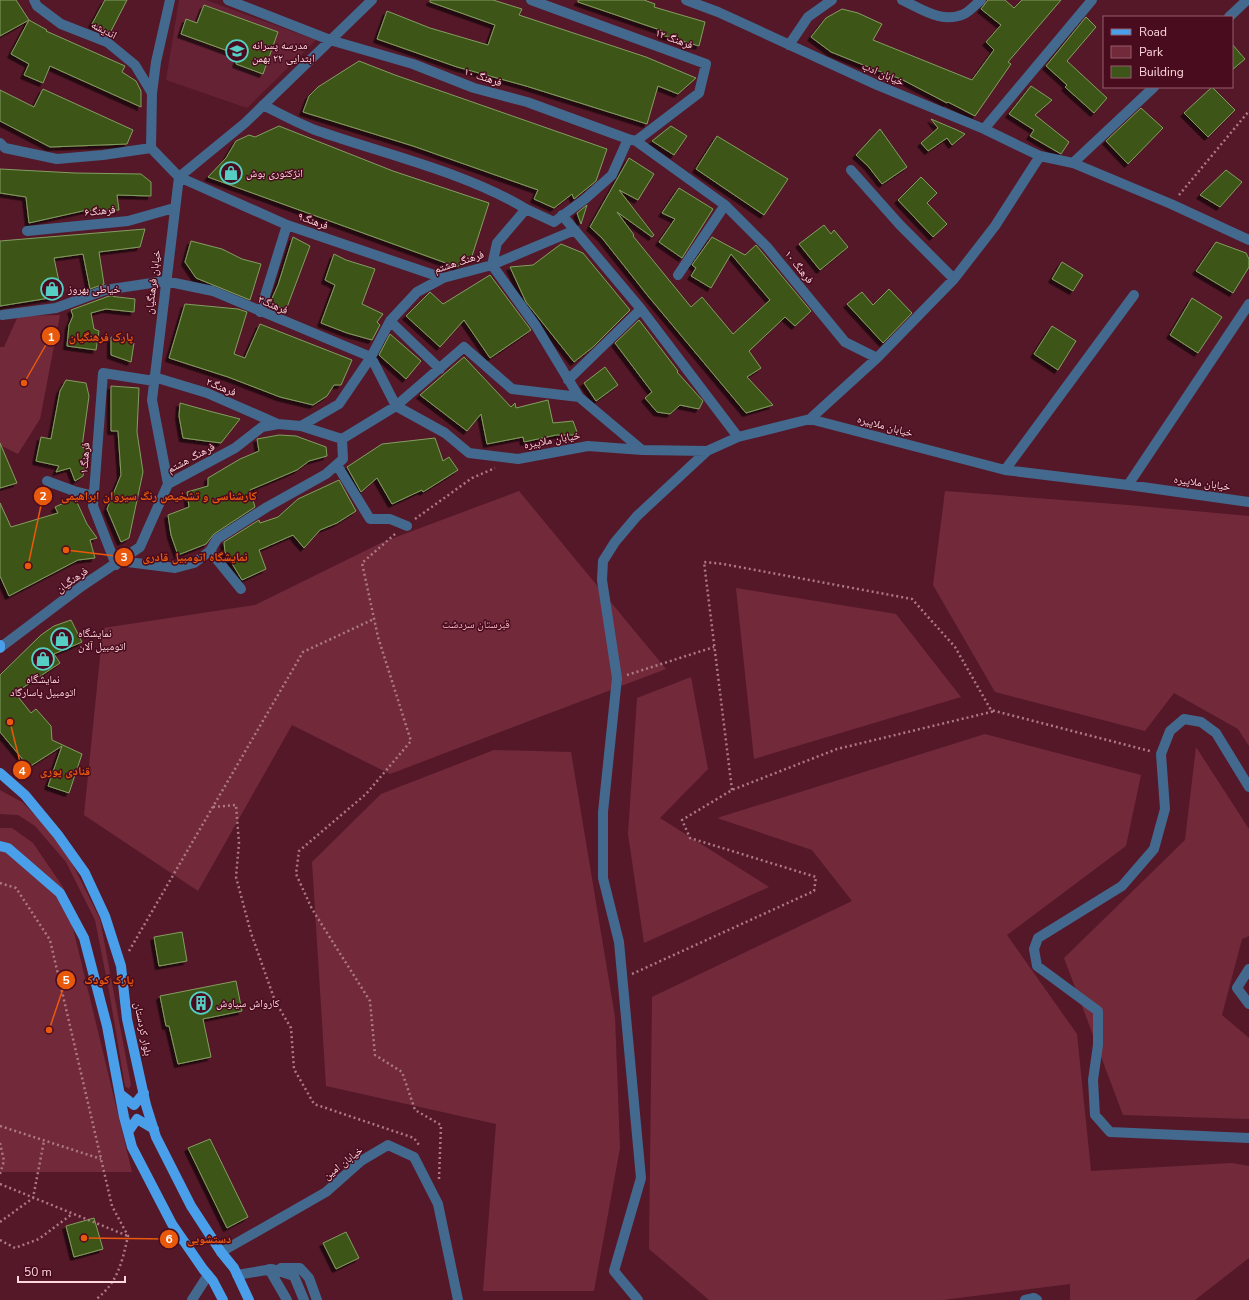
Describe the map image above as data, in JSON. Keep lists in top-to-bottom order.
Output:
{
  "streets": {
    "main road": ["بلوار کردستان"],
    "street": [
      "اندیشه",
      "فرهنگ ۱۲",
      "خیابان ادب",
      "فرهنگ ۱۰",
      "فرهنگ۶",
      "فرهنگ۹",
      "فرهنگ هشتم",
      "خیابان فرهنگیان",
      "فرهنگ۳",
      "فرهنگ۲",
      "خیابان ملاپیره",
      "فرهنگ۱",
      "فرهنگیان",
      "خیابان امین"
    ]
  },
  "crossings": [
    ["فرهنگ ۱۲", "فرهنگ ۱۰"],
    ["فرهنگ۶", "خیابان فرهنگیان"],
    ["فرهنگ۹", "فرهنگ هشتم"],
    ["فرهنگ۹", "خیابان فرهنگیان"],
    ["فرهنگ هشتم", "خیابان فرهنگیان"],
    ["فرهنگ هشتم", "فرهنگ۳"],
    ["فرهنگ هشتم", "فرهنگ۲"],
    ["فرهنگ هشتم", "فرهنگیان"],
    ["خیابان فرهنگیان", "فرهنگ۳"],
    ["خیابان فرهنگیان", "فرهنگ۲"],
    ["خیابان فرهنگیان", "فرهنگیان"],
    ["فرهنگ۲", "فرهنگ۱"],
    ["فرهنگ۱", "فرهنگیان"],
    ["بلوار کردستان", "خیابان امین"]
  ],
  "parks": ["قبرستان سردشت"],
  "places": {
    "school or university": ["مدرسه پسرانه ابتدایی ۲۲ بهمن"],
    "shop": [
      "انژکتوری بوش",
      "خیاطی بهروز",
      "نمایشگاه اتومبیل آلان",
      "نمایشگاه اتومبیل پاسارگاد"
    ],
    "other": [
      "پارک فرهنگیان",
      "نمایشگاه اتومبیل قادری",
      "کارشناسی و تشخیص رنگ سیروان ابراهیمی",
      "قنادی پوری",
      "پارک کودک",
      "دستشویی"
    ],
    "building": ["کارواش سیاوش"]
  },
  "legend": ["Road", "Park", "Building"],
  "scale_bar": "50 m"
}
